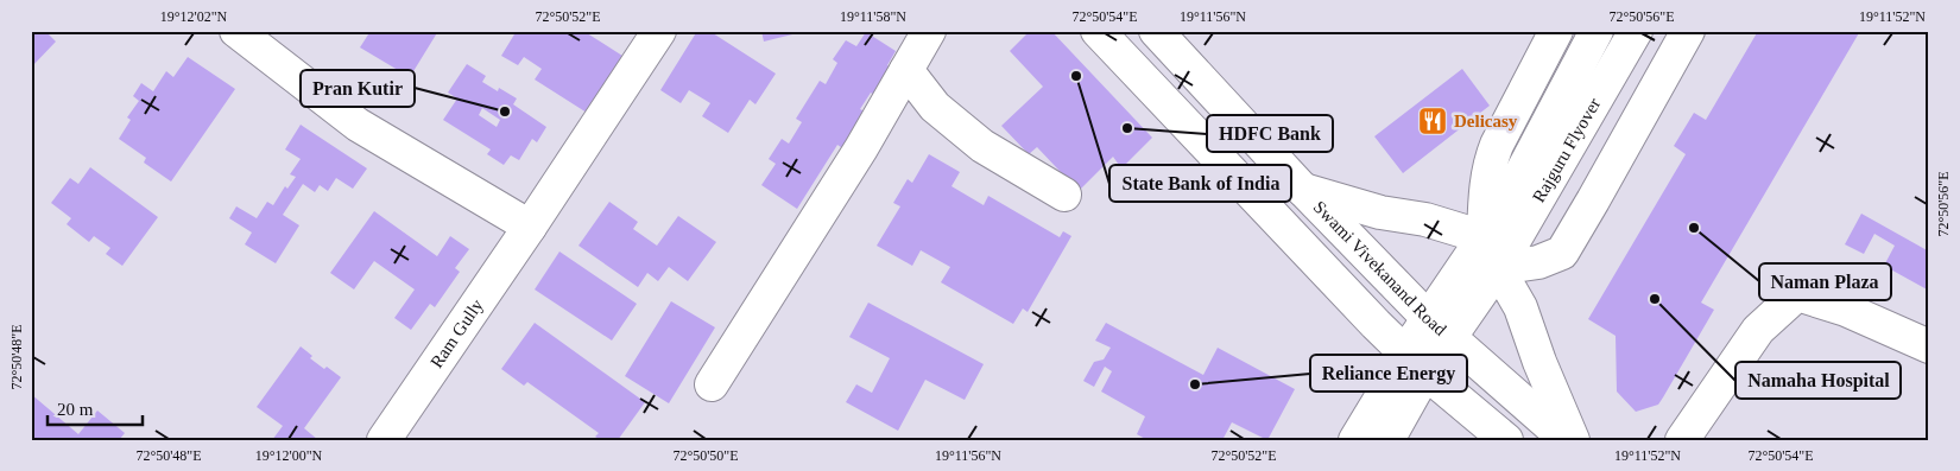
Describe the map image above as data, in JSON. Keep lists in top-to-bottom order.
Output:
{
  "streets": {
    "street": ["Rajguru Flyover", "Swami Vivekanand Road", "Ram Gully"]
  },
  "crossings": [
    ["Rajguru Flyover", "Swami Vivekanand Road"]
  ],
  "places": {
    "other": [
      "State Bank of India",
      "Pran Kutir",
      "HDFC Bank",
      "Naman Plaza",
      "Namaha Hospital",
      "Reliance Energy"
    ],
    "restaurant": ["Delicasy"]
  },
  "scale_bar": "20 m",
  "coordinates": [
    "19°12'02\"N",
    "72°50'52\"E",
    "19°11'58\"N",
    "72°50'54\"E",
    "19°11'56\"N",
    "72°50'56\"E",
    "19°11'52\"N",
    "72°50'48\"E",
    "19°12'00\"N",
    "72°50'50\"E"
  ]
}
